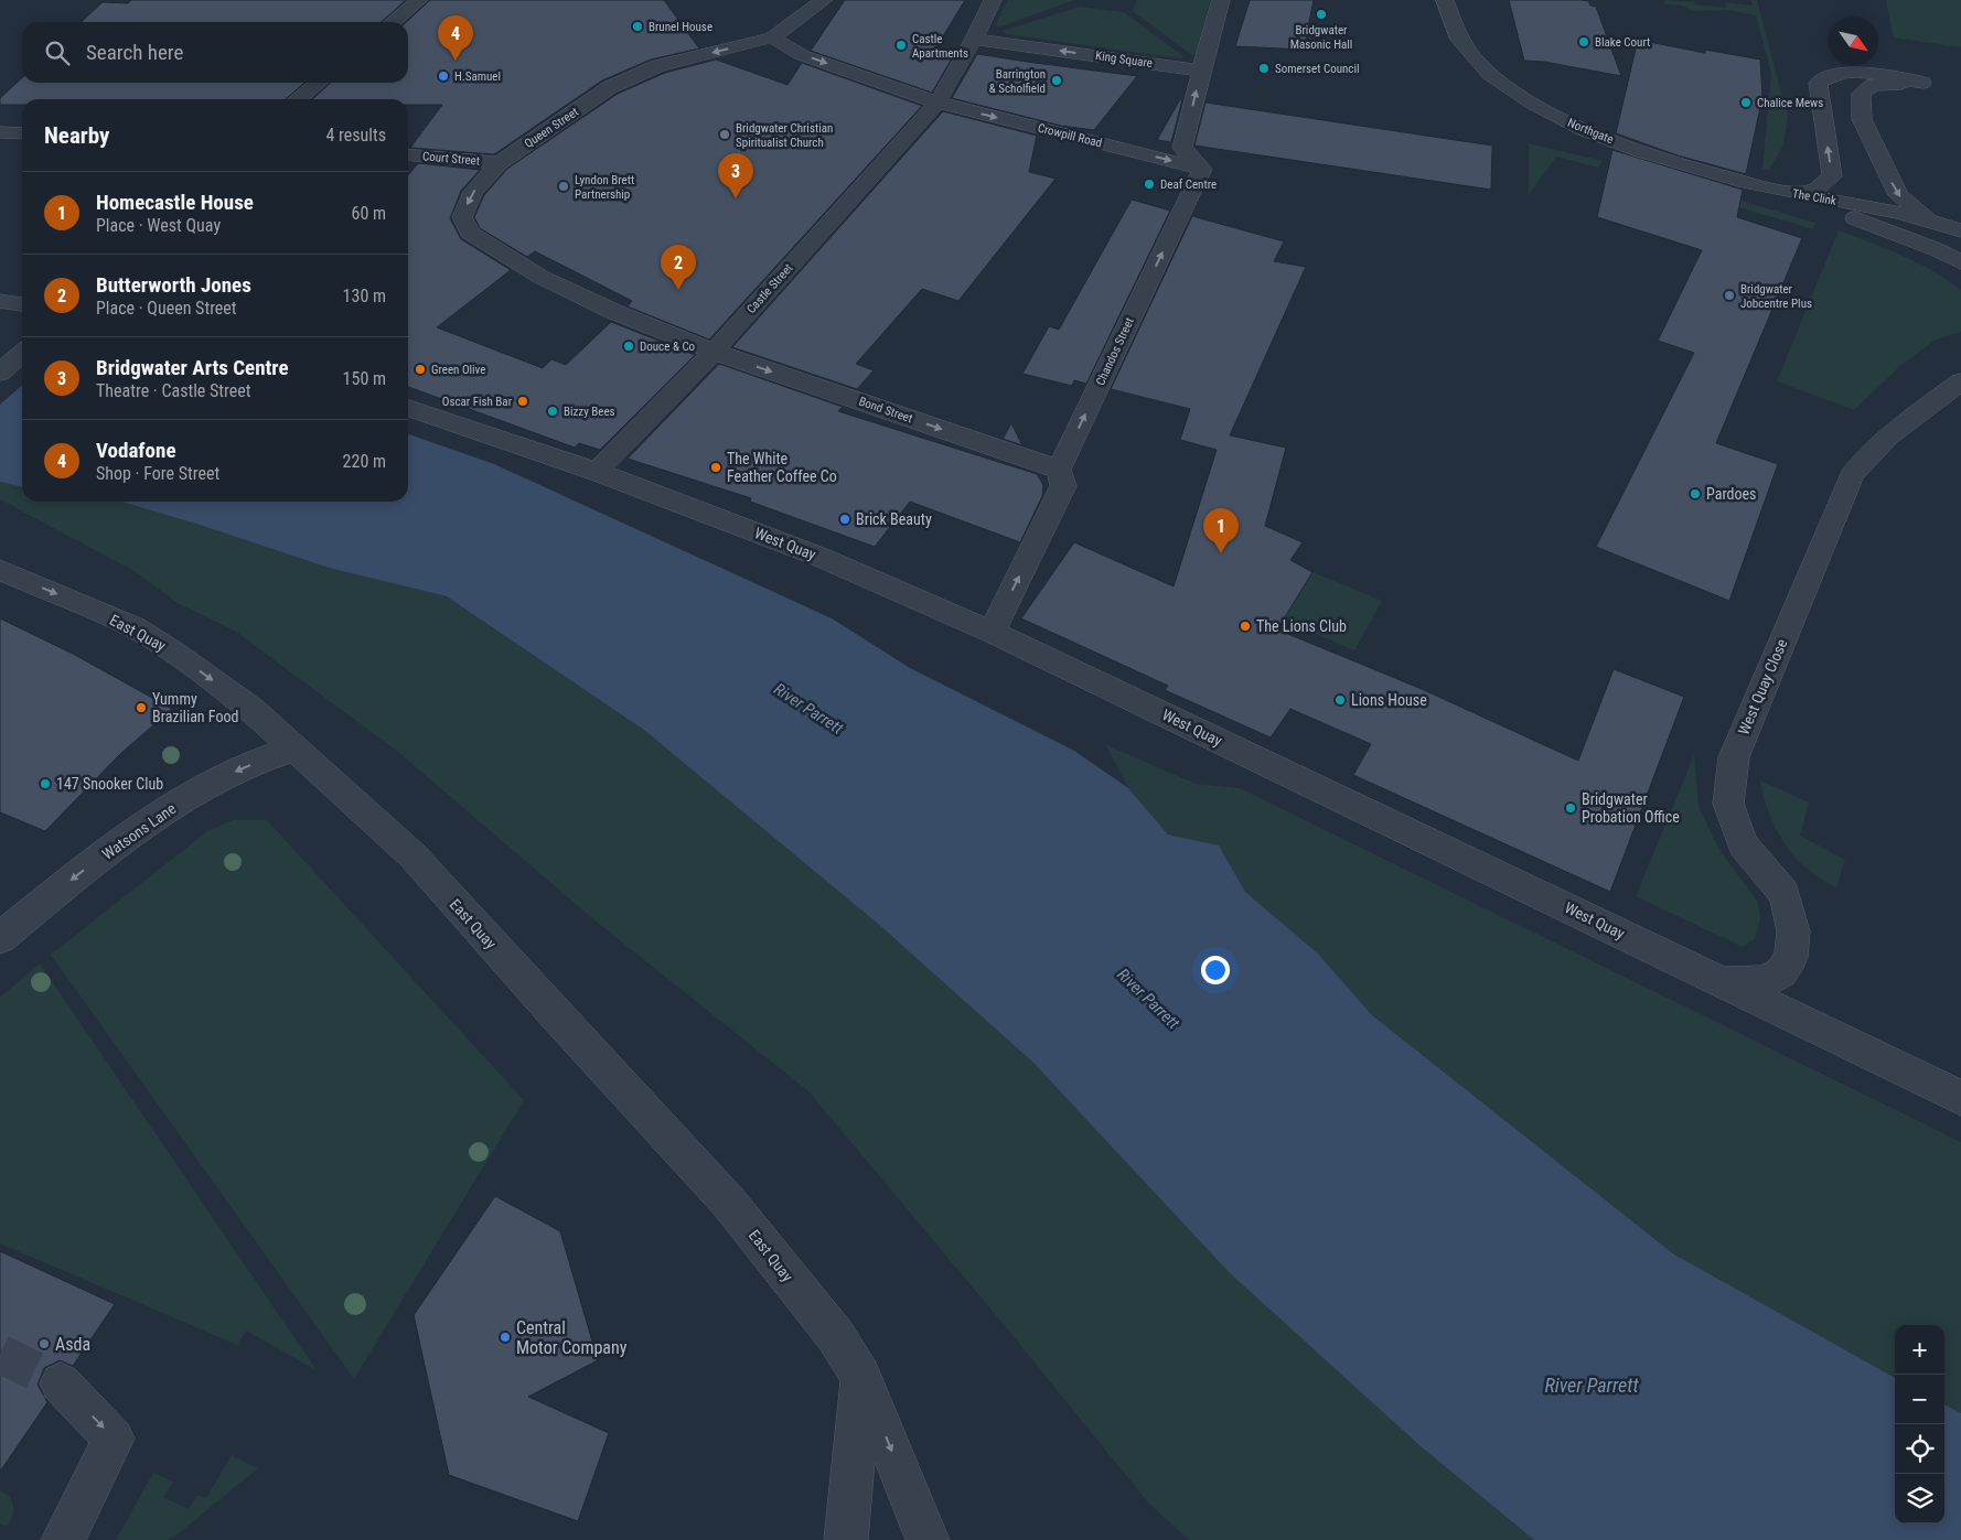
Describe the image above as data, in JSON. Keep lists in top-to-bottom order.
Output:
{
  "streets": {
    "street": [
      "King Square",
      "Queen Street",
      "Northgate",
      "Crowpill Road",
      "Court Street",
      "The Clink",
      "Castle Street",
      "Chandos Street",
      "Bond Street",
      "West Quay",
      "East Quay",
      "West Quay Close",
      "Watsons Lane"
    ]
  },
  "crossings": [
    ["Queen Street", "Court Street"],
    ["Queen Street", "Castle Street"],
    ["Queen Street", "Bond Street"],
    ["Northgate", "The Clink"],
    ["Crowpill Road", "Castle Street"],
    ["Crowpill Road", "Chandos Street"],
    ["Castle Street", "Bond Street"],
    ["Castle Street", "West Quay"],
    ["Chandos Street", "Bond Street"],
    ["Chandos Street", "West Quay"],
    ["West Quay", "West Quay Close"],
    ["East Quay", "Watsons Lane"]
  ],
  "one_way": [
    "King Square",
    "Crowpill Road",
    "Chandos Street",
    "Bond Street",
    "East Quay",
    "Watsons Lane"
  ],
  "water": ["River Parrett"],
  "places": [
    "Bridgwater Masonic Hall",
    "Brunel House",
    "Blake Court",
    "Castle Apartments",
    "Somerset Council",
    "H.Samuel",
    "Barrington & Scholfield",
    "Chalice Mews",
    "Bridgwater Christian Spiritualist Church",
    "Deaf Centre",
    "Lyndon Brett Partnership",
    "Bridgwater Jobcentre Plus",
    "Douce & Co",
    "Green Olive",
    "Oscar Fish Bar",
    "Bizzy Bees",
    "The White Feather Coffee Co",
    "Pardoes",
    "Brick Beauty",
    "The Lions Club",
    "Lions House",
    "Yummy Brazilian Food",
    "147 Snooker Club",
    "Bridgwater Probation Office",
    "Central Motor Company",
    "Asda"
  ],
  "north": "bottom right",
  "page": {
    "pins": [
      "4",
      "3",
      "2",
      "1"
    ],
    "search": "Search here",
    "heading": ["Nearby", "4 results"],
    "list": [
      {
        "mark": "1",
        "name": "Homecastle House",
        "note": "Place · West Quay",
        "value": "60 m"
      },
      {
        "mark": "2",
        "name": "Butterworth Jones",
        "note": "Place · Queen Street",
        "value": "130 m"
      },
      {
        "mark": "3",
        "name": "Bridgwater Arts Centre",
        "note": "Theatre · Castle Street",
        "value": "150 m"
      },
      {
        "mark": "4",
        "name": "Vodafone",
        "note": "Shop · Fore Street",
        "value": "220 m"
      }
    ],
    "map_buttons": ["+", "−"]
  }
}
